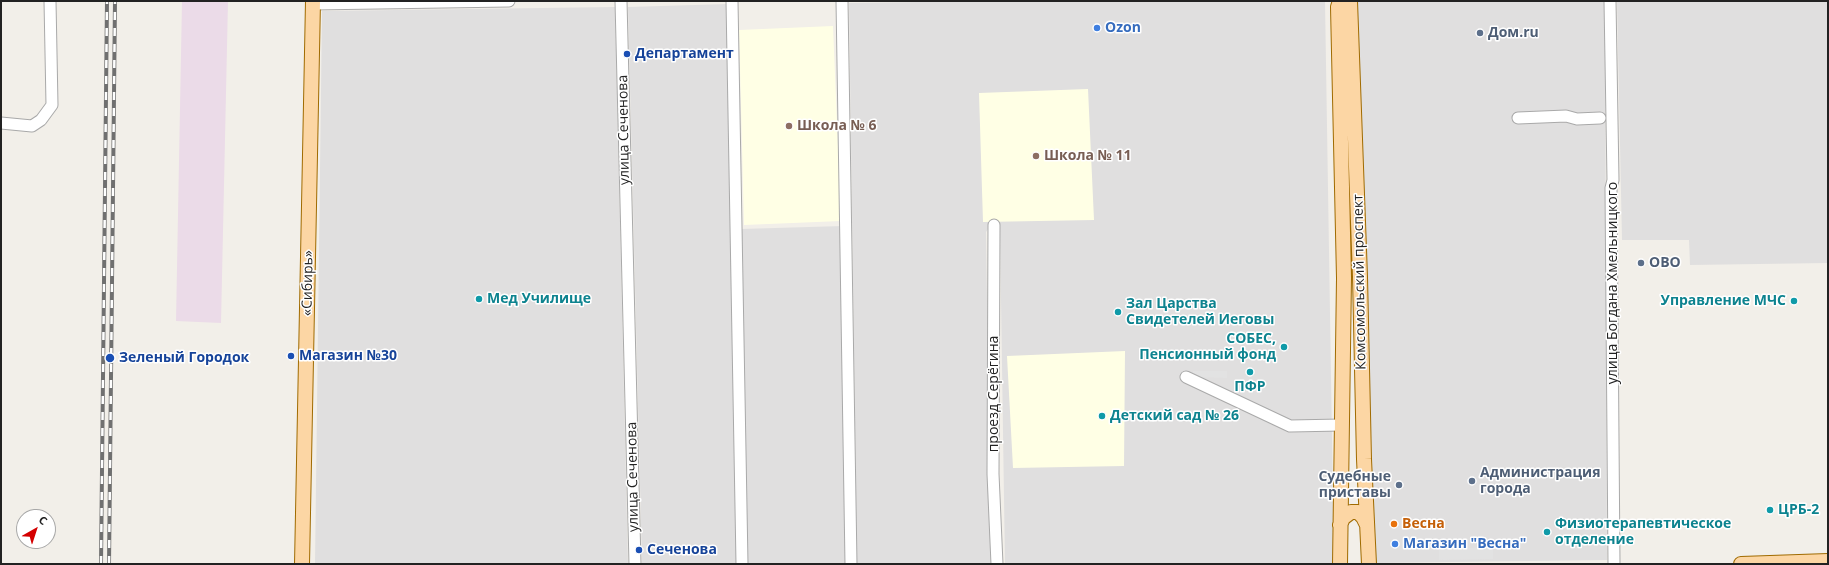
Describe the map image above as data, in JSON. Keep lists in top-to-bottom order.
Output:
{
  "streets": {
    "main road": ["Комсомольский проспект", "«Сибирь»"],
    "street": ["улица Сеченова", "улица Богдана Хмельницкого", "проезд Серёгина"]
  },
  "places": [
    "Ozon",
    "Дом.ru",
    "Департамент",
    "Школа № 6",
    "Школа № 11",
    "ОВО",
    "Мед Училище",
    "Управление МЧС",
    "Зал Царства Свидетелей Иеговы",
    "СОБЕС, Пенсионный фонд",
    "Магазин №30",
    "Зеленый Городок",
    "ПФР",
    "Детский сад № 26",
    "Администрация города",
    "Судебные приставы",
    "ЦРБ-2",
    "Весна",
    "Физиотерапевтическое отделение",
    "Магазин \"Весна\"",
    "Сеченова"
  ],
  "north": "top right"
}
